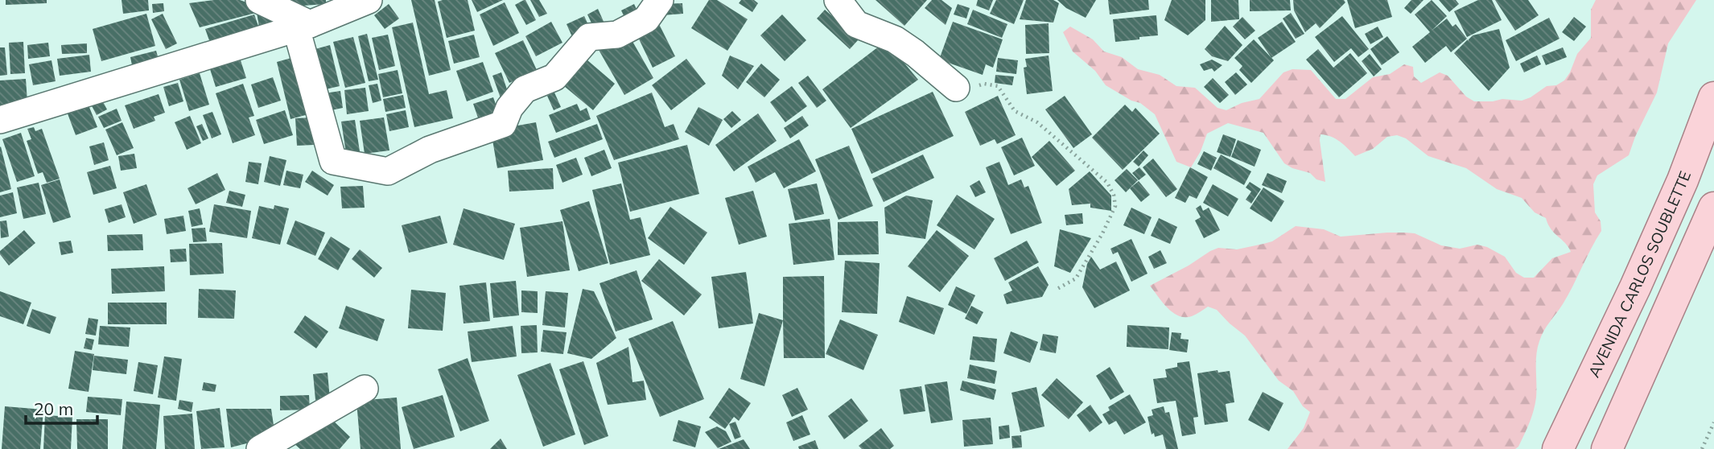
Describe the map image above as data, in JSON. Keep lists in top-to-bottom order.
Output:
{
  "streets": {
    "main road": ["AVENIDA CARLOS SOUBLETTE"]
  },
  "scale_bar": "20 m"
}
